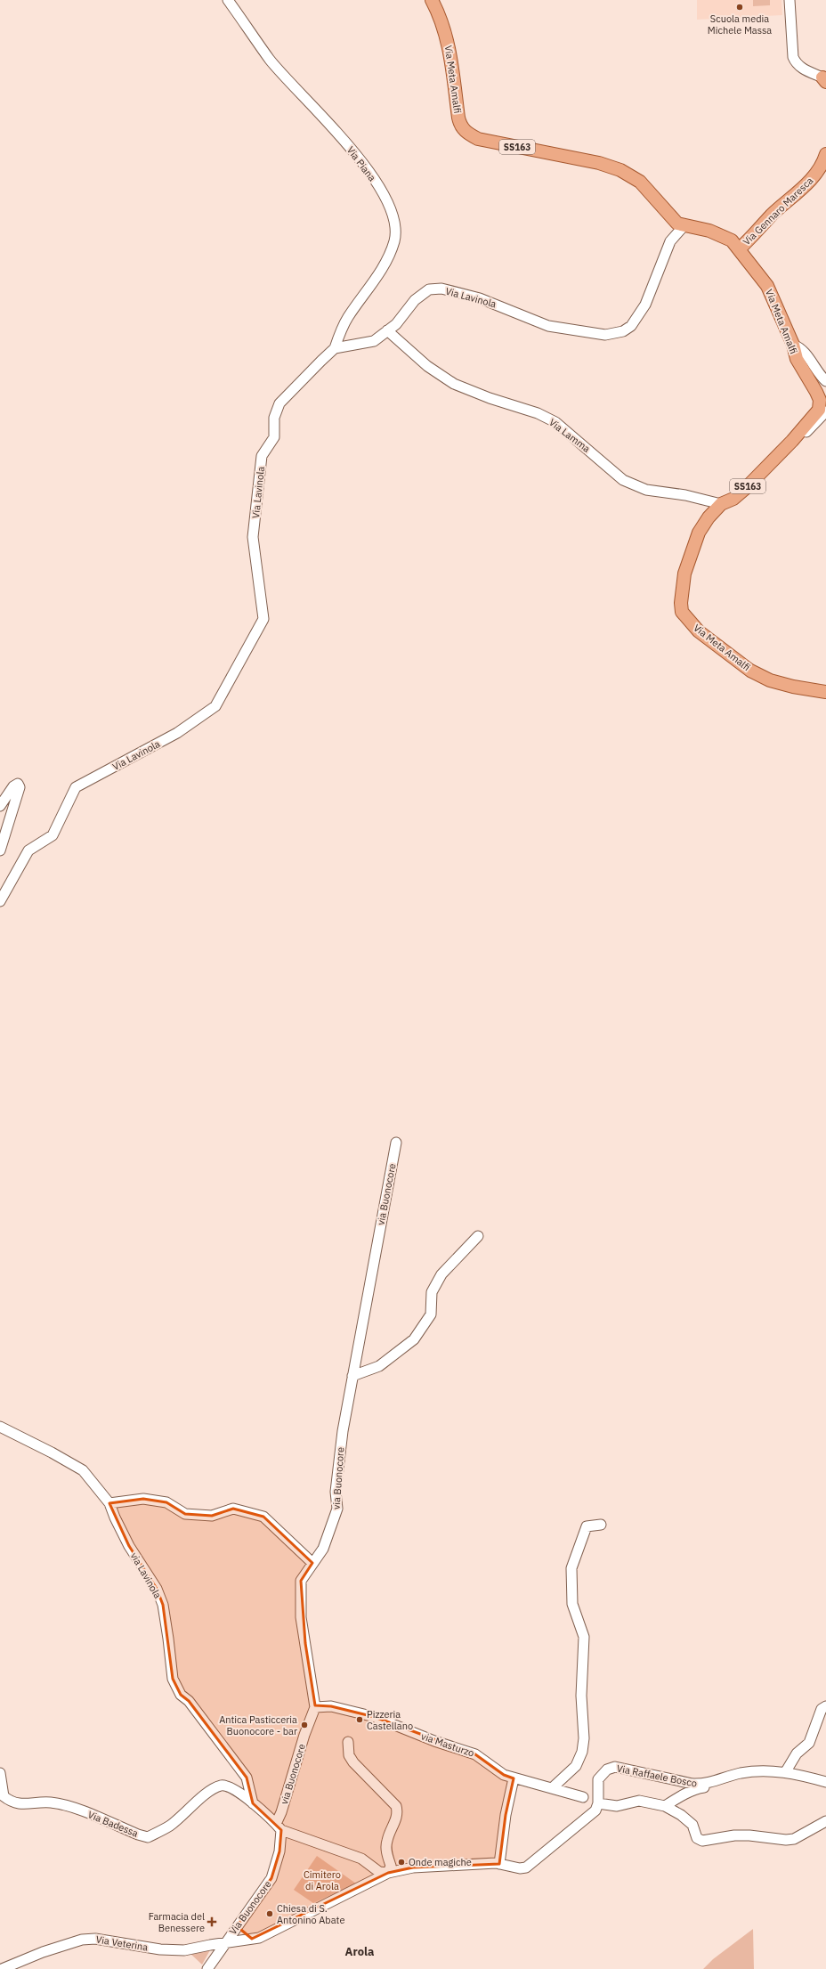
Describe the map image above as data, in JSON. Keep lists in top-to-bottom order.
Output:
{
  "streets": {
    "main road": ["Via Meta Amalfi", "SS163", "Via Gennaro Maresca"],
    "street": [
      "Via Piana",
      "Via Lavinola",
      "Via Lamma",
      "via Buonocore",
      "via Lavinola",
      "via Masturzo",
      "Via Raffaele Bosco",
      "Via Badessa",
      "Via Buonocore",
      "Via Veterina"
    ]
  },
  "crossings": [
    ["Via Meta Amalfi", "Via Gennaro Maresca"],
    ["Via Meta Amalfi", "Via Lavinola"],
    ["Via Meta Amalfi", "Via Lamma"],
    ["Via Piana", "Via Lavinola"],
    ["Via Lavinola", "Via Lamma"],
    ["via Buonocore", "via Masturzo"],
    ["via Buonocore", "Via Badessa"],
    ["via Buonocore", "Via Buonocore"],
    ["via Lavinola", "Via Badessa"],
    ["Via Badessa", "Via Buonocore"],
    ["Via Buonocore", "Via Veterina"]
  ],
  "districts": ["Arola"],
  "parks": ["Cimitero di Arola"],
  "places": {
    "other": [
      "Scuola media Michele Massa",
      "Pizzeria Castellano",
      "Antica Pasticceria Buonocore - bar",
      "Onde magiche",
      "Chiesa di S. Antonino Abate"
    ],
    "health": ["Farmacia del Benessere"]
  }
}
